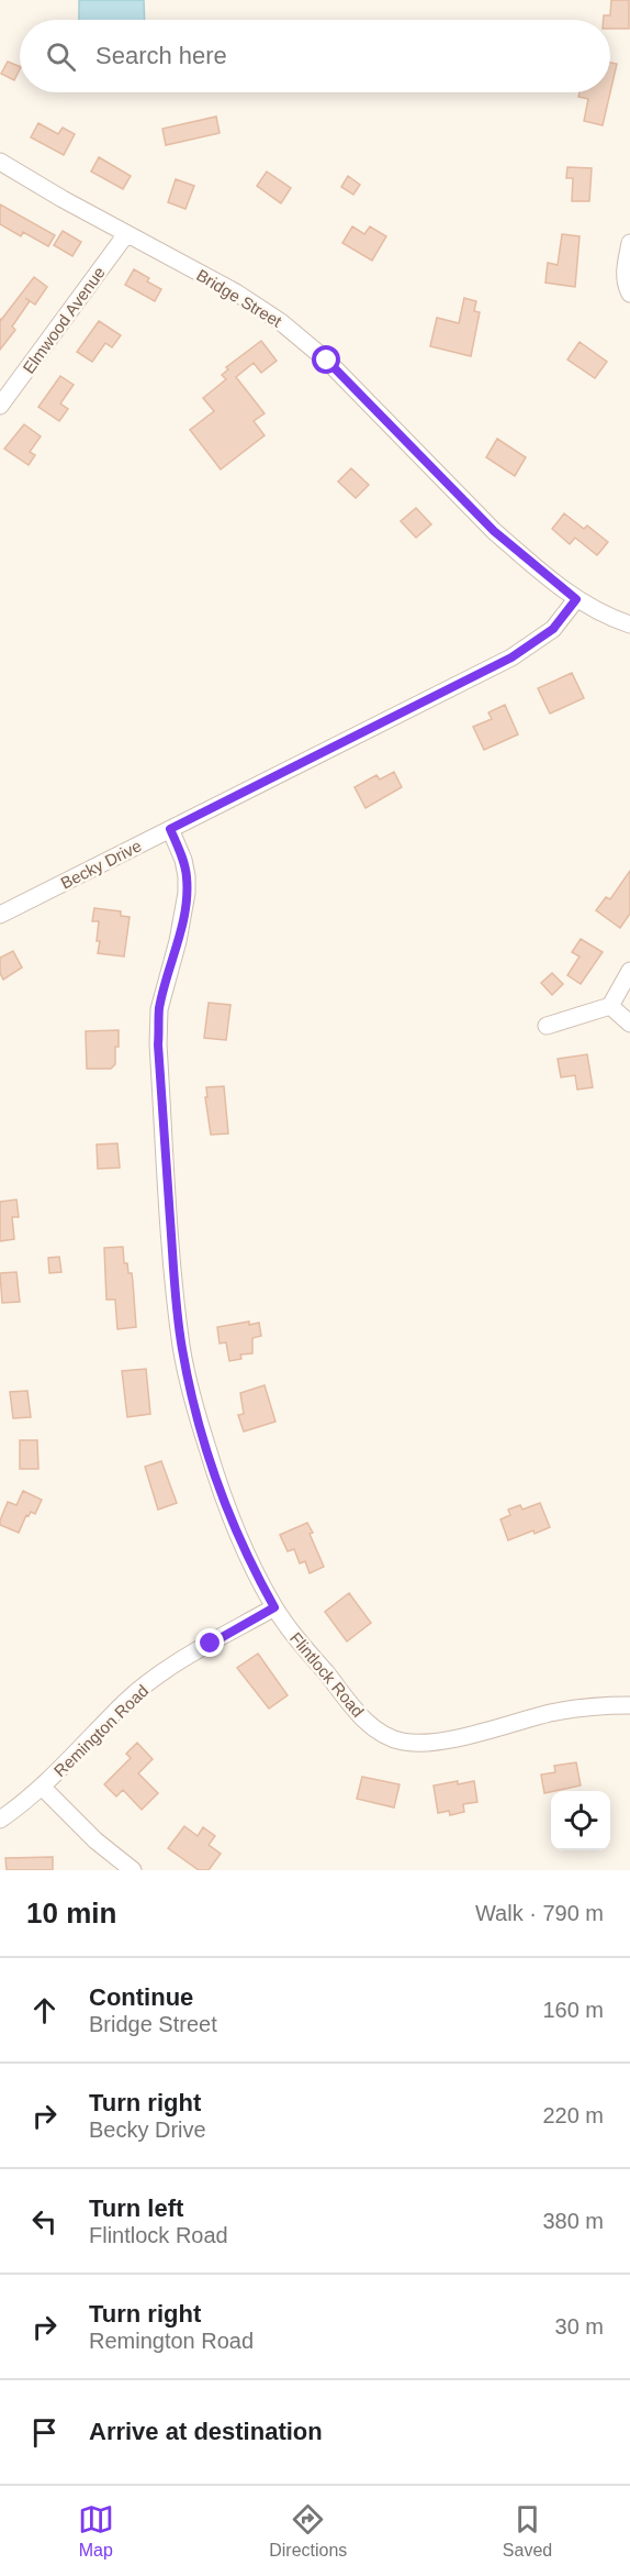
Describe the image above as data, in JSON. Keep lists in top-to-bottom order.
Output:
{
  "streets": {
    "street": [
      "Bridge Street",
      "Elmwood Avenue",
      "Becky Drive",
      "Flintlock Road",
      "Remington Road"
    ]
  },
  "crossings": [
    ["Bridge Street", "Elmwood Avenue"],
    ["Bridge Street", "Becky Drive"],
    ["Becky Drive", "Flintlock Road"],
    ["Flintlock Road", "Remington Road"]
  ],
  "page": {
    "search": "Search here",
    "heading": ["10 min", "Walk · 790 m"],
    "list": [
      ["Continue", "Bridge Street", "160 m"],
      ["Turn right", "Becky Drive", "220 m"],
      ["Turn left", "Flintlock Road", "380 m"],
      ["Turn right", "Remington Road", "30 m"],
      "Arrive at destination"
    ],
    "nav": ["Map", "Directions", "Saved"]
  }
}
